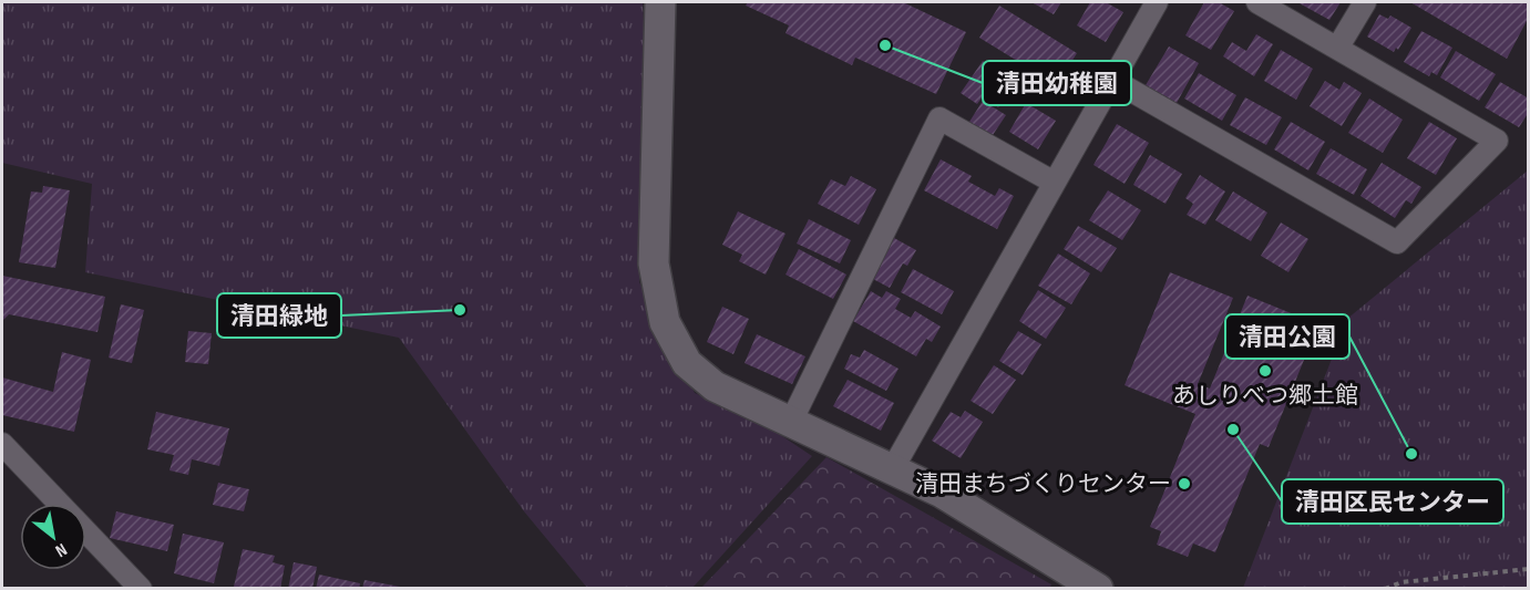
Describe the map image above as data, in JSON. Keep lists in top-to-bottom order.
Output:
{
  "places": [
    "清田幼稚園",
    "清田緑地",
    "あしりべつ郷土館",
    "清田区民センター",
    "清田公園",
    "清田まちづくりセンター"
  ],
  "north": "bottom right"
}
